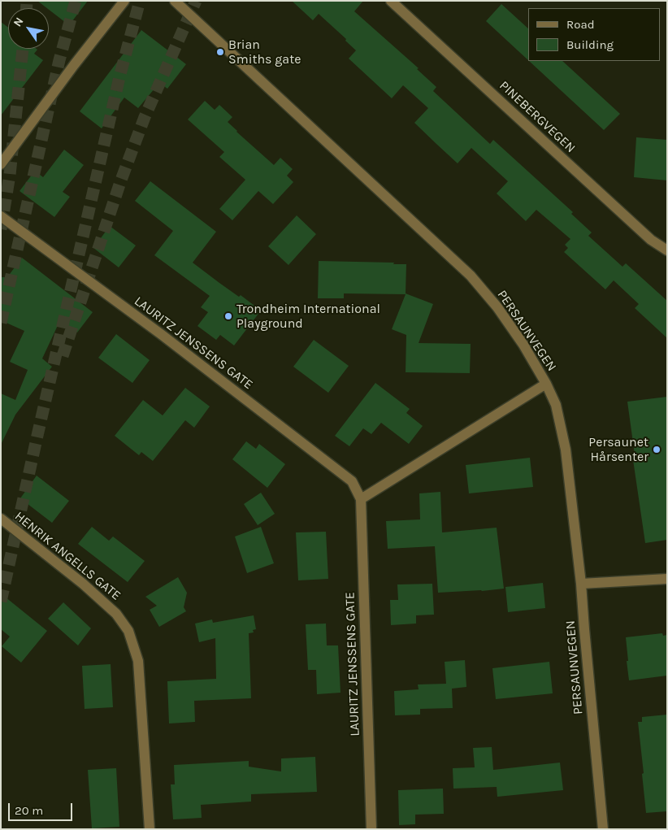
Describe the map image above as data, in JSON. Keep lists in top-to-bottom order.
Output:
{
  "streets": {
    "street": [
      "PINEBERGVEGEN",
      "PERSAUNVEGEN",
      "LAURITZ JENSSENS GATE",
      "HENRIK ANGELLS GATE"
    ]
  },
  "places": ["Brian Smiths gate", "Trondheim International Playground", "Persaunet Hårsenter"],
  "legend": ["Road", "Building"],
  "scale_bar": "20 m",
  "north": "top left"
}
